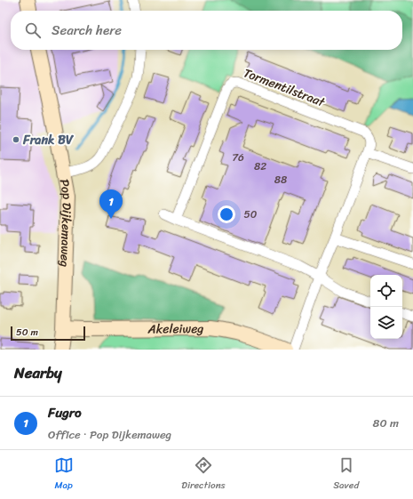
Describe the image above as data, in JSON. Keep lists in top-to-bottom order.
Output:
{
  "streets": {
    "street": ["Tormentilstraat", "Pop Dijkemaweg", "Akeleiweg"]
  },
  "crossings": [
    ["Pop Dijkemaweg", "Akeleiweg"]
  ],
  "places": ["Frank BV"],
  "house_numbers": [
    "76",
    "82",
    "88",
    "50"
  ],
  "scale_bar": "50 m",
  "page": {
    "search": "Search here",
    "pins": "1",
    "scale": "50 m",
    "heading": "Nearby",
    "list": [
      {
        "mark": "1",
        "name": "Fugro",
        "note": "Office · Pop Dijkemaweg",
        "value": "80 m"
      }
    ],
    "nav": ["Map", "Directions", "Saved"]
  }
}
